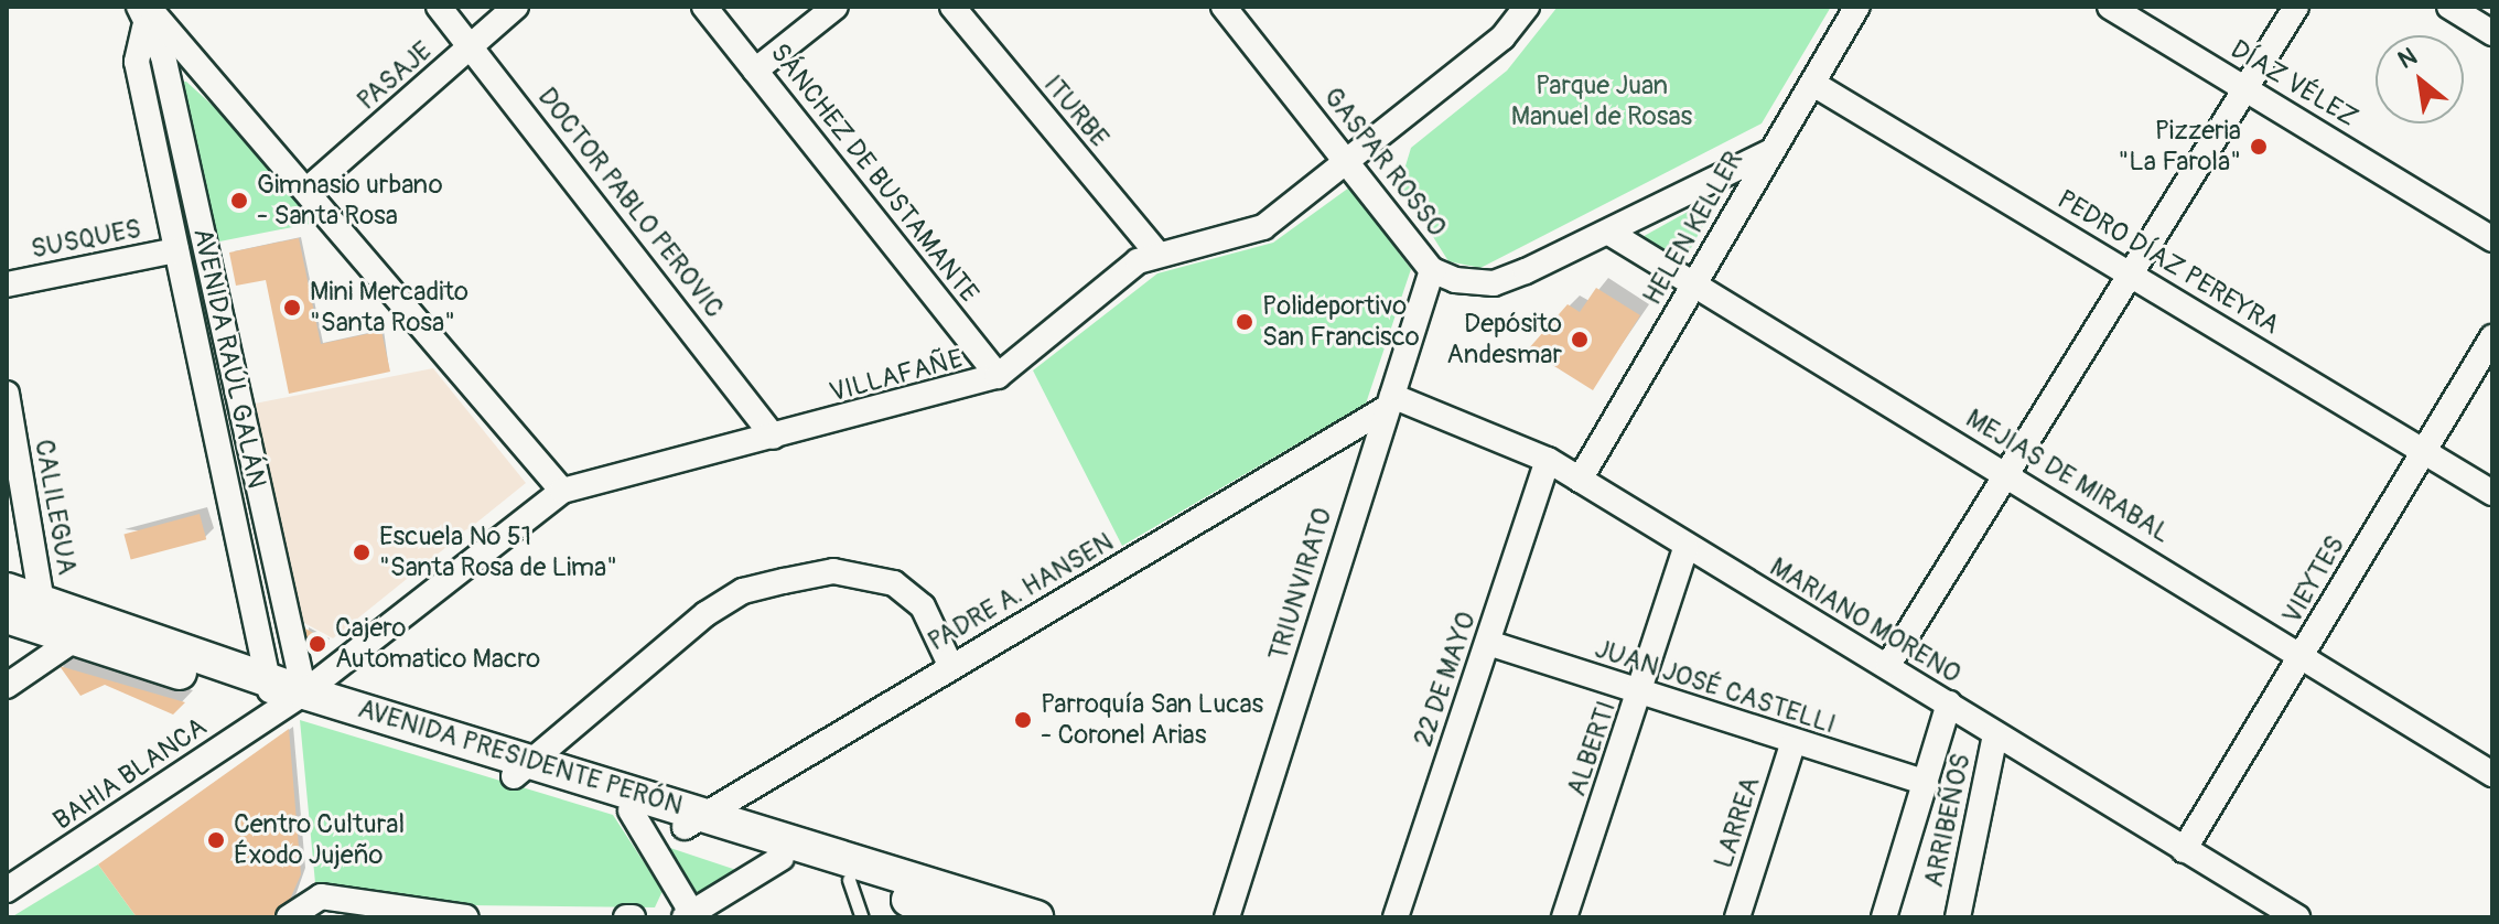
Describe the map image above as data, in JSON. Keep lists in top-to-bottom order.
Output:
{
  "streets": {
    "main road": ["AVENIDA PRESIDENTE PERÓN"],
    "street": [
      "PASAJE",
      "DÍAZ VÉLEZ",
      "ITURBE",
      "GASPAR ROSSO",
      "SÁNCHEZ DE BUSTAMANTE",
      "DOCTOR PABLO PEROVIC",
      "HELEN KELLER",
      "SUSQUES",
      "PEDRO DÍAZ PEREYRA",
      "AVENIDA RAÚL GALÁN",
      "VILLAFAÑE",
      "MEJIAS DE MIRABAL",
      "CALILEGUA",
      "VIEYTES",
      "TRIUNVIRATO",
      "PADRE A. HANSEN",
      "MARIANO MORENO",
      "22 DE MAYO",
      "JUAN JOSÉ CASTELLI",
      "ALBERTI",
      "BAHIA BLANCA",
      "ARRIBEÑOS",
      "LARREA"
    ]
  },
  "crossings": [
    ["PASAJE", "DOCTOR PABLO PEROVIC"],
    ["ITURBE", "VILLAFAÑE"],
    ["GASPAR ROSSO", "HELEN KELLER"],
    ["GASPAR ROSSO", "MEJIAS DE MIRABAL"],
    ["GASPAR ROSSO", "TRIUNVIRATO"],
    ["SÁNCHEZ DE BUSTAMANTE", "VILLAFAÑE"],
    ["DOCTOR PABLO PEROVIC", "VILLAFAÑE"],
    ["HELEN KELLER", "PEDRO DÍAZ PEREYRA"],
    ["HELEN KELLER", "MEJIAS DE MIRABAL"],
    ["HELEN KELLER", "MARIANO MORENO"],
    ["SUSQUES", "AVENIDA RAÚL GALÁN"],
    ["PEDRO DÍAZ PEREYRA", "VIEYTES"],
    ["AVENIDA RAÚL GALÁN", "VILLAFAÑE"],
    ["AVENIDA RAÚL GALÁN", "AVENIDA PRESIDENTE PERÓN"],
    ["AVENIDA RAÚL GALÁN", "BAHIA BLANCA"],
    ["VILLAFAÑE", "AVENIDA PRESIDENTE PERÓN"],
    ["VILLAFAÑE", "BAHIA BLANCA"],
    ["MEJIAS DE MIRABAL", "VIEYTES"],
    ["CALILEGUA", "AVENIDA PRESIDENTE PERÓN"],
    ["VIEYTES", "MARIANO MORENO"],
    ["TRIUNVIRATO", "PADRE A. HANSEN"],
    ["TRIUNVIRATO", "MARIANO MORENO"],
    ["PADRE A. HANSEN", "MARIANO MORENO"],
    ["PADRE A. HANSEN", "AVENIDA PRESIDENTE PERÓN"],
    ["MARIANO MORENO", "22 DE MAYO"],
    ["MARIANO MORENO", "ALBERTI"],
    ["MARIANO MORENO", "ARRIBEÑOS"],
    ["22 DE MAYO", "JUAN JOSÉ CASTELLI"],
    ["JUAN JOSÉ CASTELLI", "ALBERTI"],
    ["JUAN JOSÉ CASTELLI", "LARREA"],
    ["AVENIDA PRESIDENTE PERÓN", "BAHIA BLANCA"]
  ],
  "parks": ["Parque Juan Manuel de Rosas"],
  "places": [
    "Pizzeria \"La Farola\"",
    "Gimnasio urbano - Santa Rosa",
    "Mini Mercadito \"Santa Rosa\"",
    "Polideportivo San Francisco",
    "Depósito Andesmar",
    "Escuela Nº 51 \"Santa Rosa de Lima\"",
    "Cajero Automatico Macro",
    "Parroquía San Lucas - Coronel Arias",
    "Centro Cultural Éxodo Jujeño"
  ],
  "north": "top left"
}
